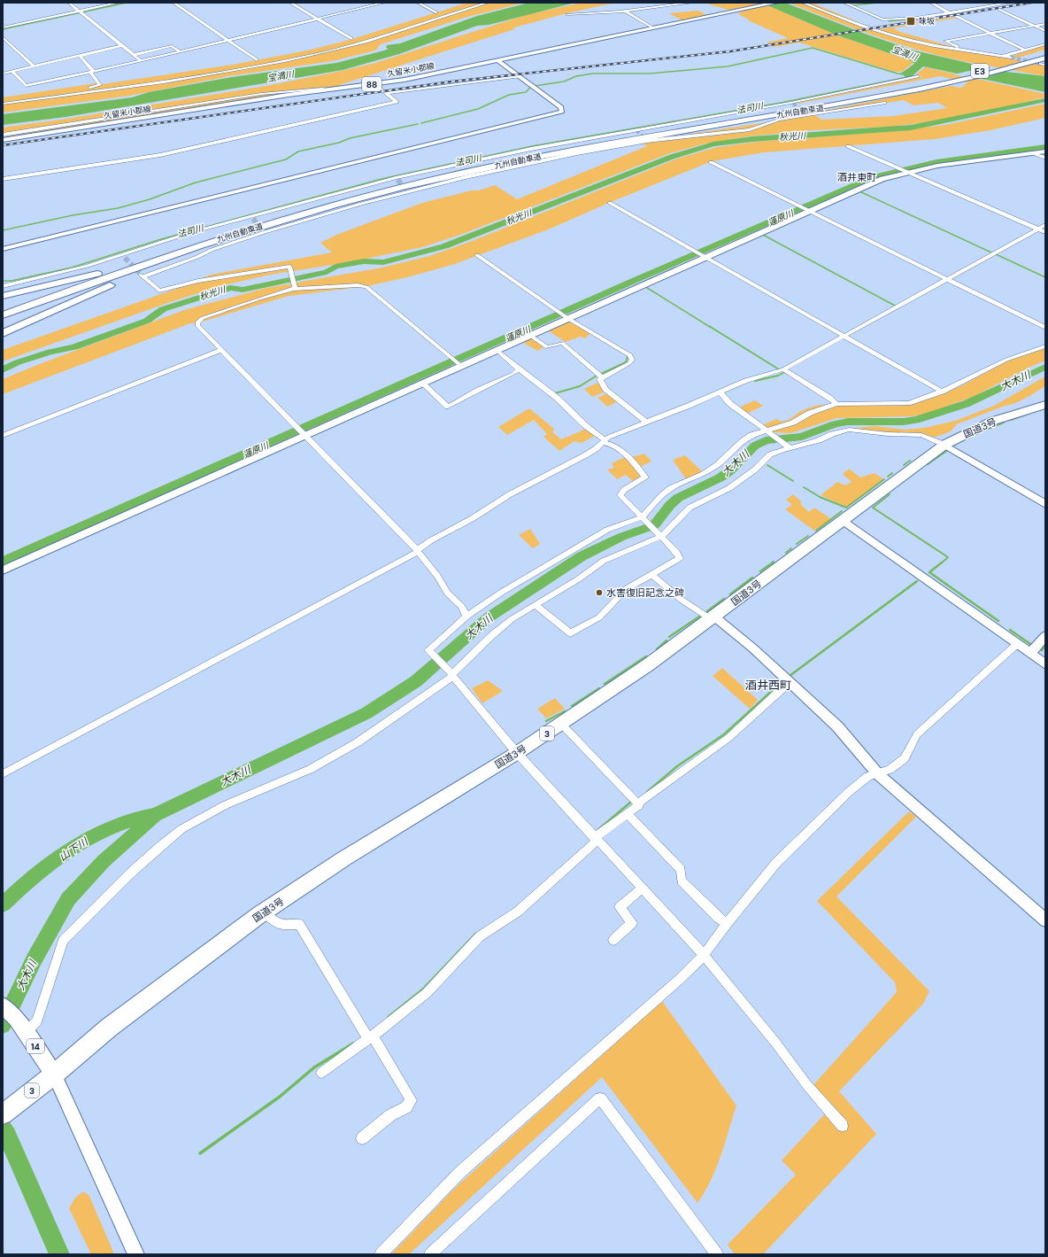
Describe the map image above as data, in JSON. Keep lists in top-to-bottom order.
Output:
{
  "streets": {
    "highway": [
      "E3",
      "九州自動車道",
      "国道3号",
      "3"
    ],
    "main road": ["久留米小郡線", "88", "14"]
  },
  "crossings": [
    ["国道3号", "14"]
  ],
  "districts": ["酒井東町", "酒井西町"],
  "water": [
    "宝満川",
    "法司川",
    "秋光川",
    "蓮原川",
    "大木川",
    "山下川"
  ],
  "places": {
    "transit": ["味坂"],
    "other": ["水害復旧記念之碑"]
  }
}
